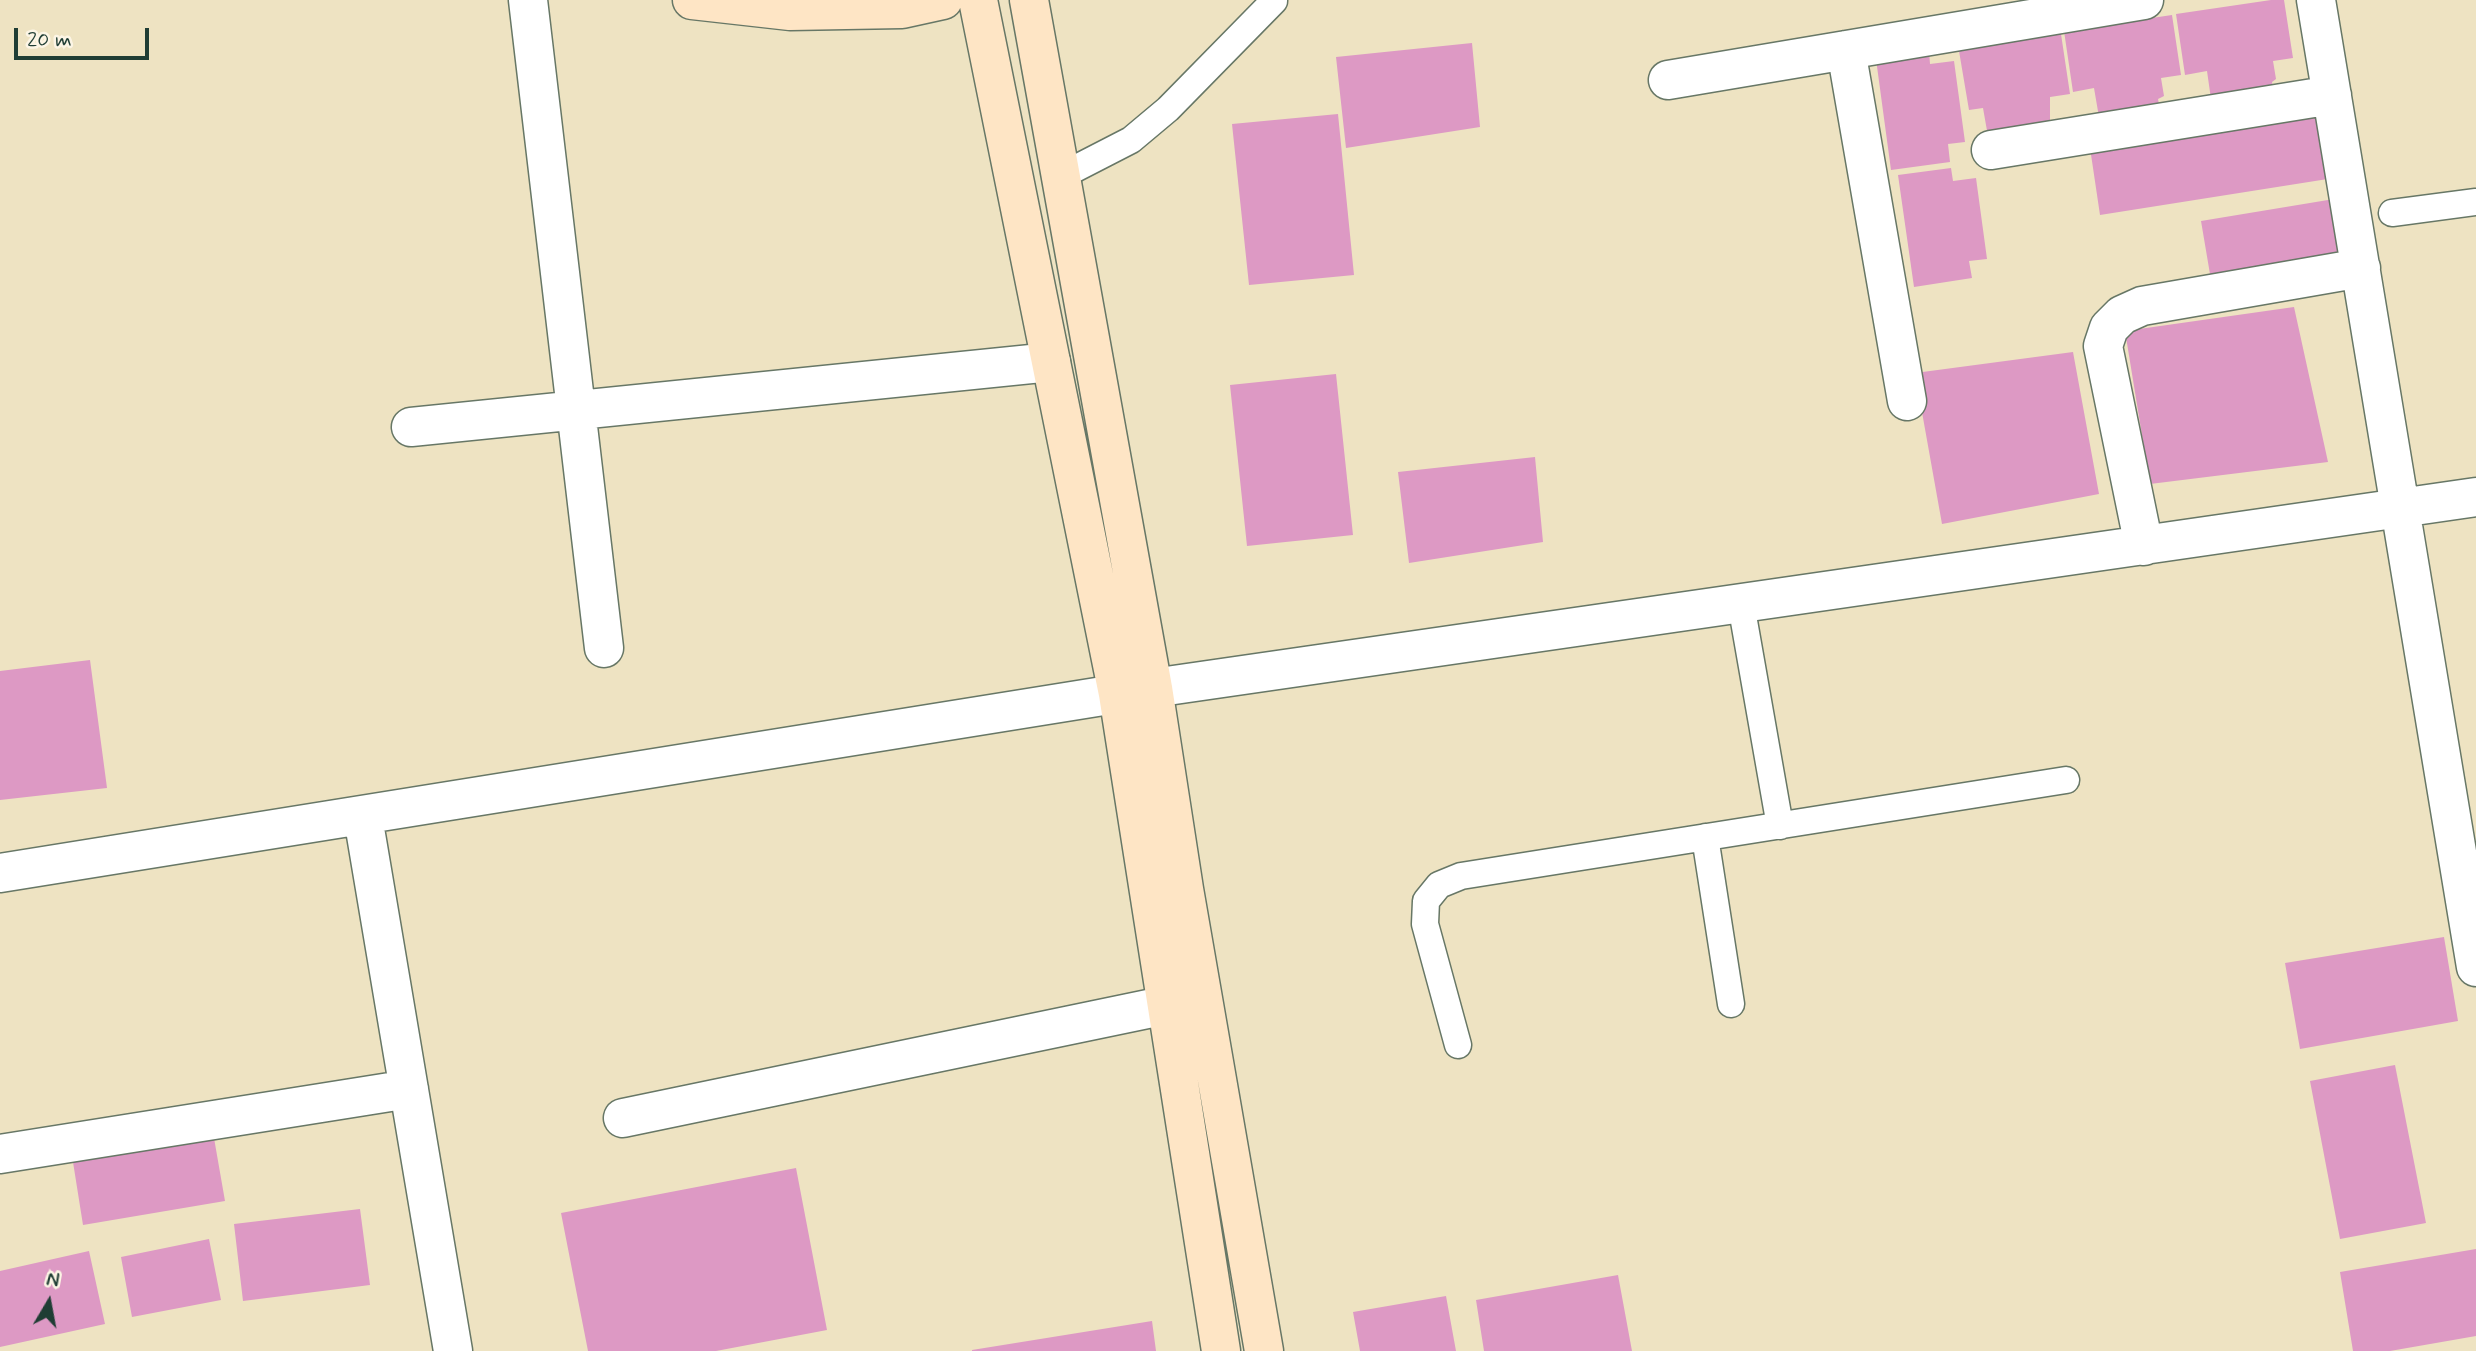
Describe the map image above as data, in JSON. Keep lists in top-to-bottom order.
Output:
{
  "scale_bar": "20 m",
  "north": "top"
}
